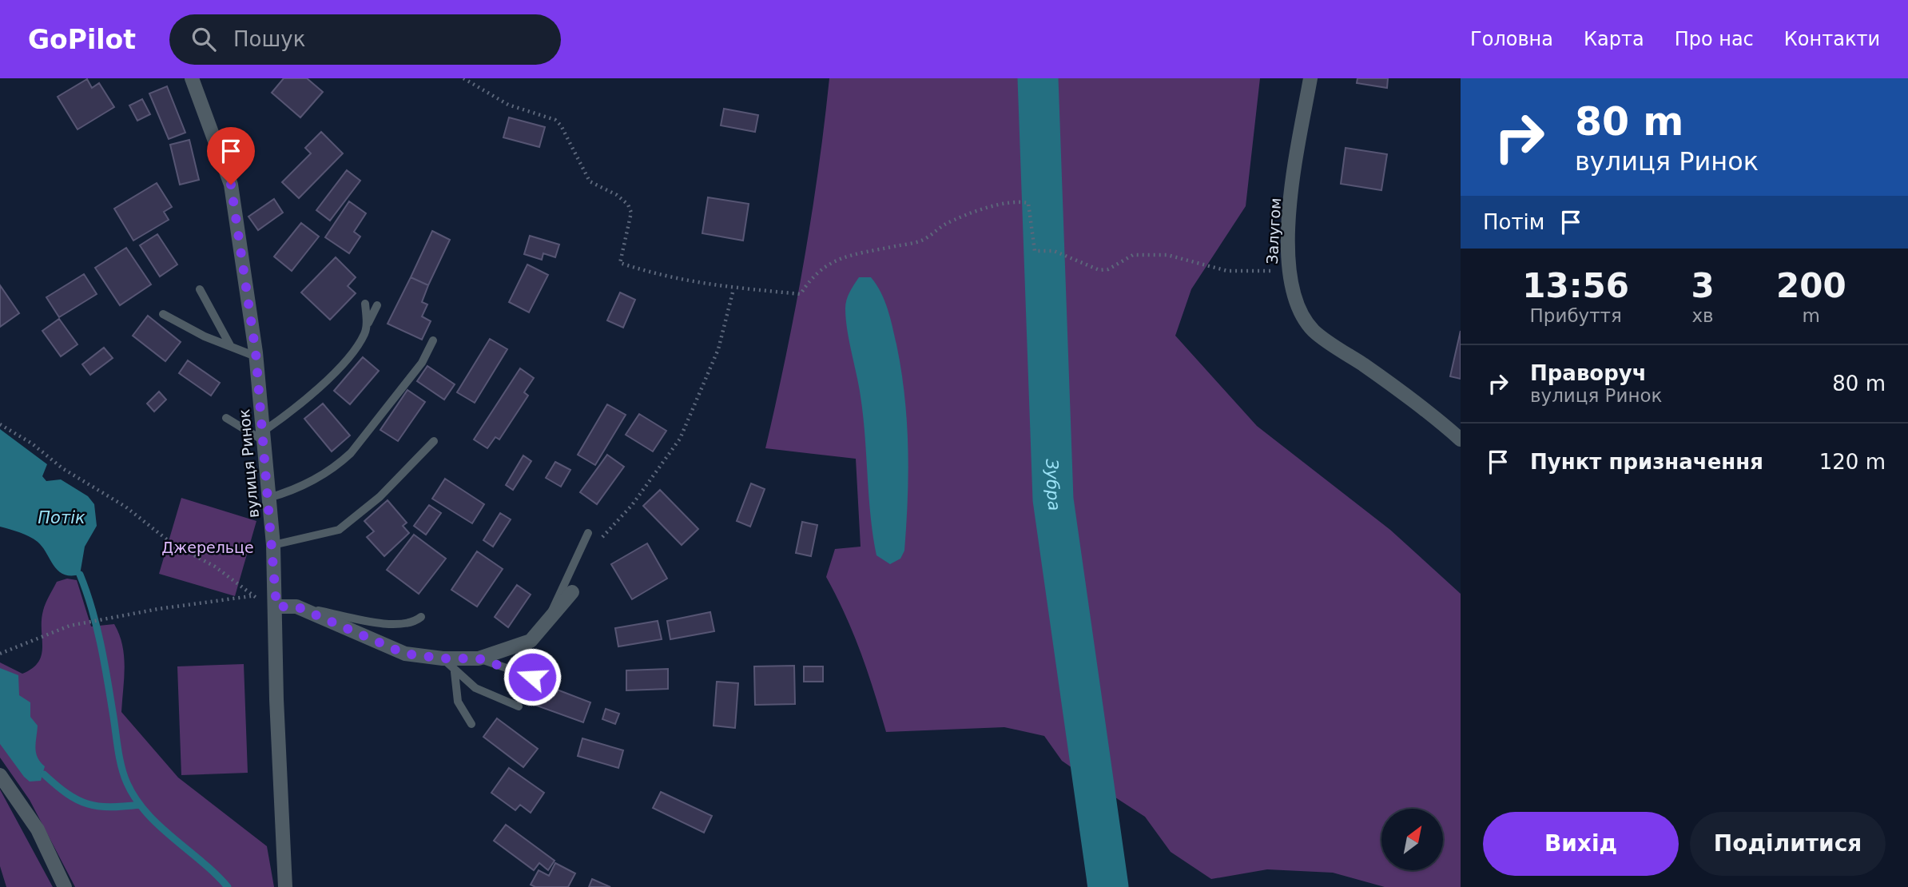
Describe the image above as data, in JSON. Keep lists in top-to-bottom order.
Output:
{
  "streets": {
    "street": ["Залугом", "вулиця Ринок"]
  },
  "water": ["Зубра", "Потік"],
  "parks": ["Джерельце"],
  "north": "top right",
  "page": {
    "header": "GoPilot",
    "search": "Пошук",
    "nav": [
      "Головна",
      "Карта",
      "Про нас",
      "Контакти"
    ],
    "turn": ["80 m", "вулиця Ринок"],
    "then": "Потім",
    "eta": [
      "13:56",
      "Прибуття",
      "3",
      "хв",
      "200",
      "m"
    ],
    "list": [
      {
        "name": "Праворуч",
        "note": "вулиця Ринок",
        "value": "80 m"
      },
      {
        "name": "Пункт призначення",
        "value": "120 m"
      }
    ],
    "buttons": ["Вихід", "Поділитися"]
  }
}
